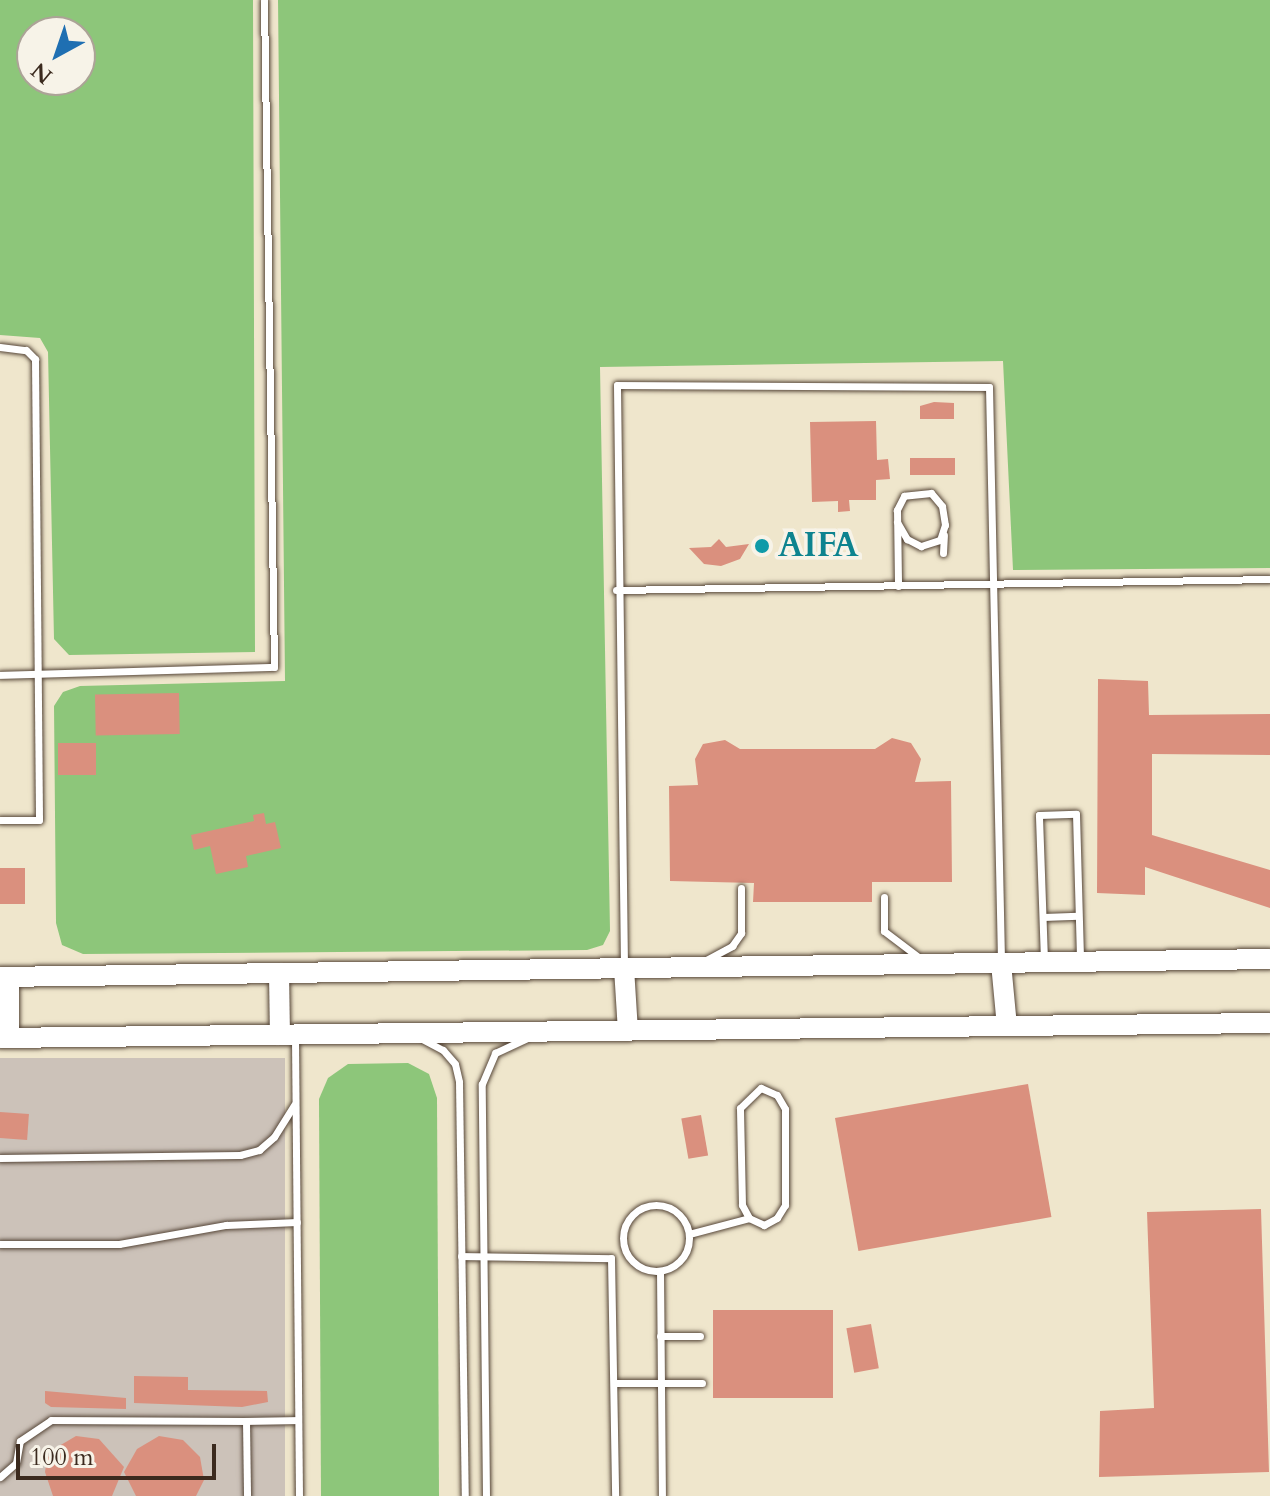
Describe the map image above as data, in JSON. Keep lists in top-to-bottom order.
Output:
{
  "places": ["AIFA"],
  "scale_bar": "100 m",
  "north": "bottom left"
}
